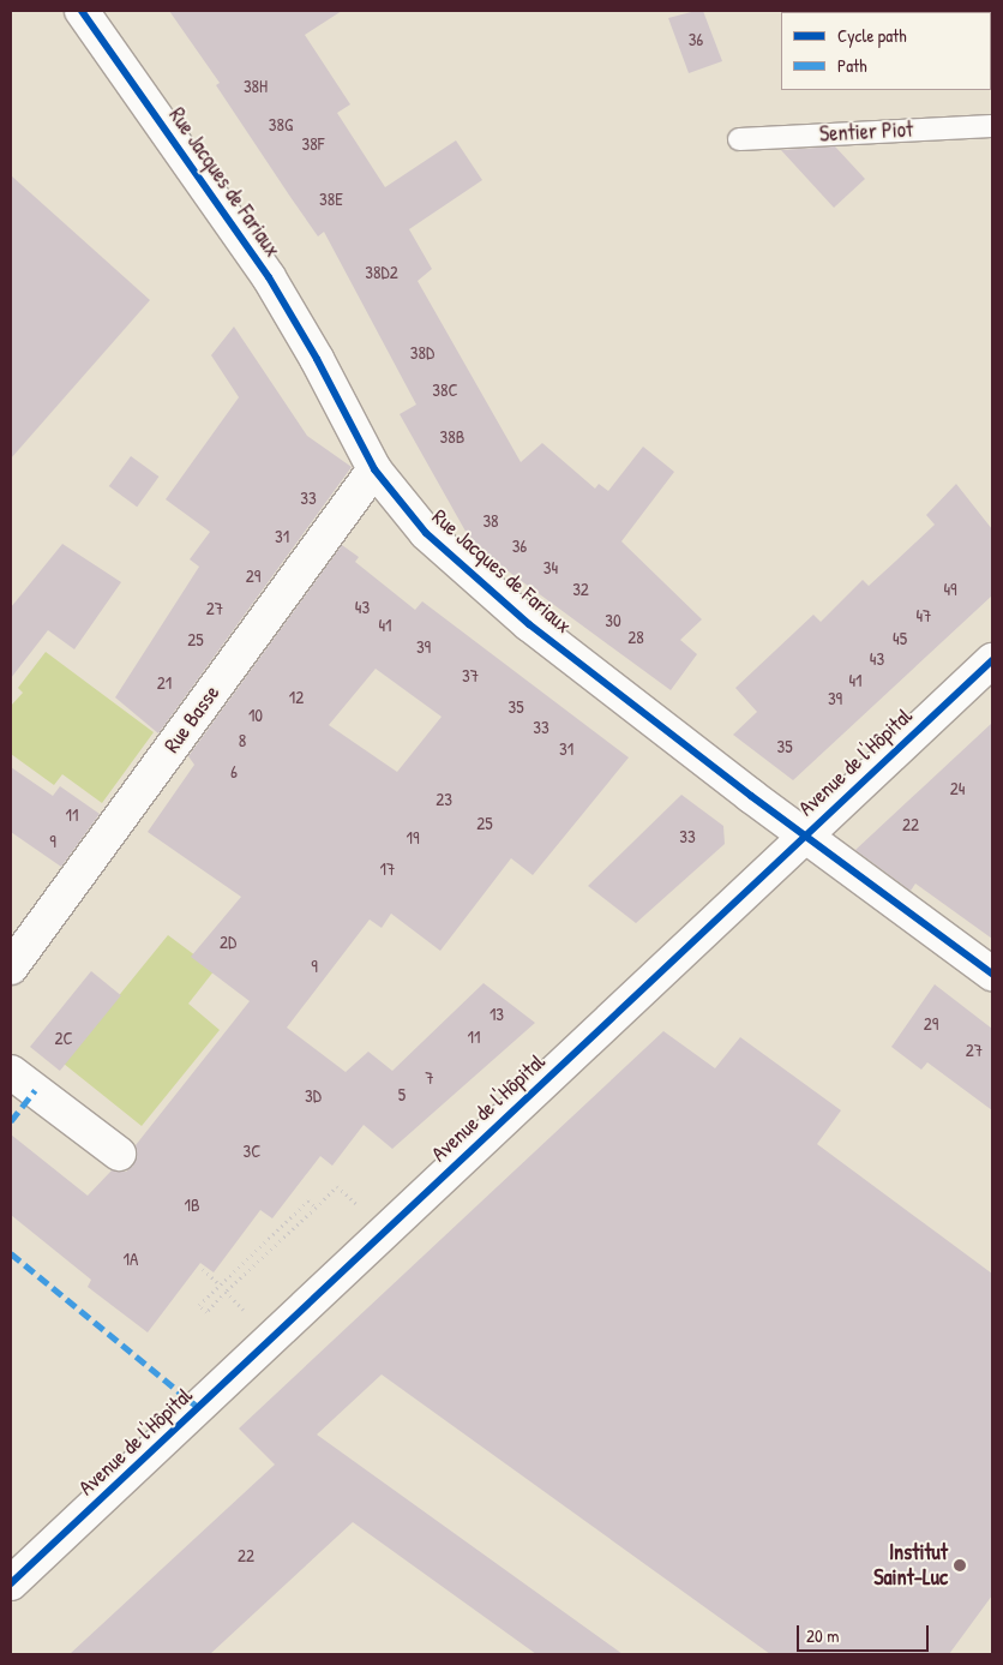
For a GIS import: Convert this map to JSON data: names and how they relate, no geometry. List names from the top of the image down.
{
  "streets": {
    "street": ["Rue Jacques de Fariaux", "Rue Basse", "Avenue de l'Hôpital"],
    "lane": ["Sentier Piot"]
  },
  "crossings": [
    ["Rue Jacques de Fariaux", "Rue Basse"],
    ["Rue Jacques de Fariaux", "Avenue de l'Hôpital"]
  ],
  "places": ["Institut Saint-Luc"],
  "house_numbers": [
    "36",
    "38H",
    "38G",
    "38F",
    "38E",
    "38D2",
    "38D",
    "38C",
    "38B",
    "33",
    "38",
    "31",
    "36",
    "34",
    "29",
    "32",
    "49",
    "43",
    "27",
    "47",
    "30",
    "41",
    "28",
    "45",
    "25",
    "39",
    "43",
    "37",
    "41",
    "21",
    "12",
    "39",
    "35",
    "10",
    "33",
    "8",
    "35",
    "31",
    "6",
    "24",
    "23",
    "11",
    "25",
    "22",
    "33",
    "19",
    "9",
    "17",
    "2D",
    "9",
    "13",
    "29",
    "11",
    "2C",
    "27",
    "7",
    "5",
    "3D",
    "3C",
    "1B",
    "1A",
    "22"
  ],
  "legend": ["Cycle path", "Path"],
  "scale_bar": "20 m"
}
